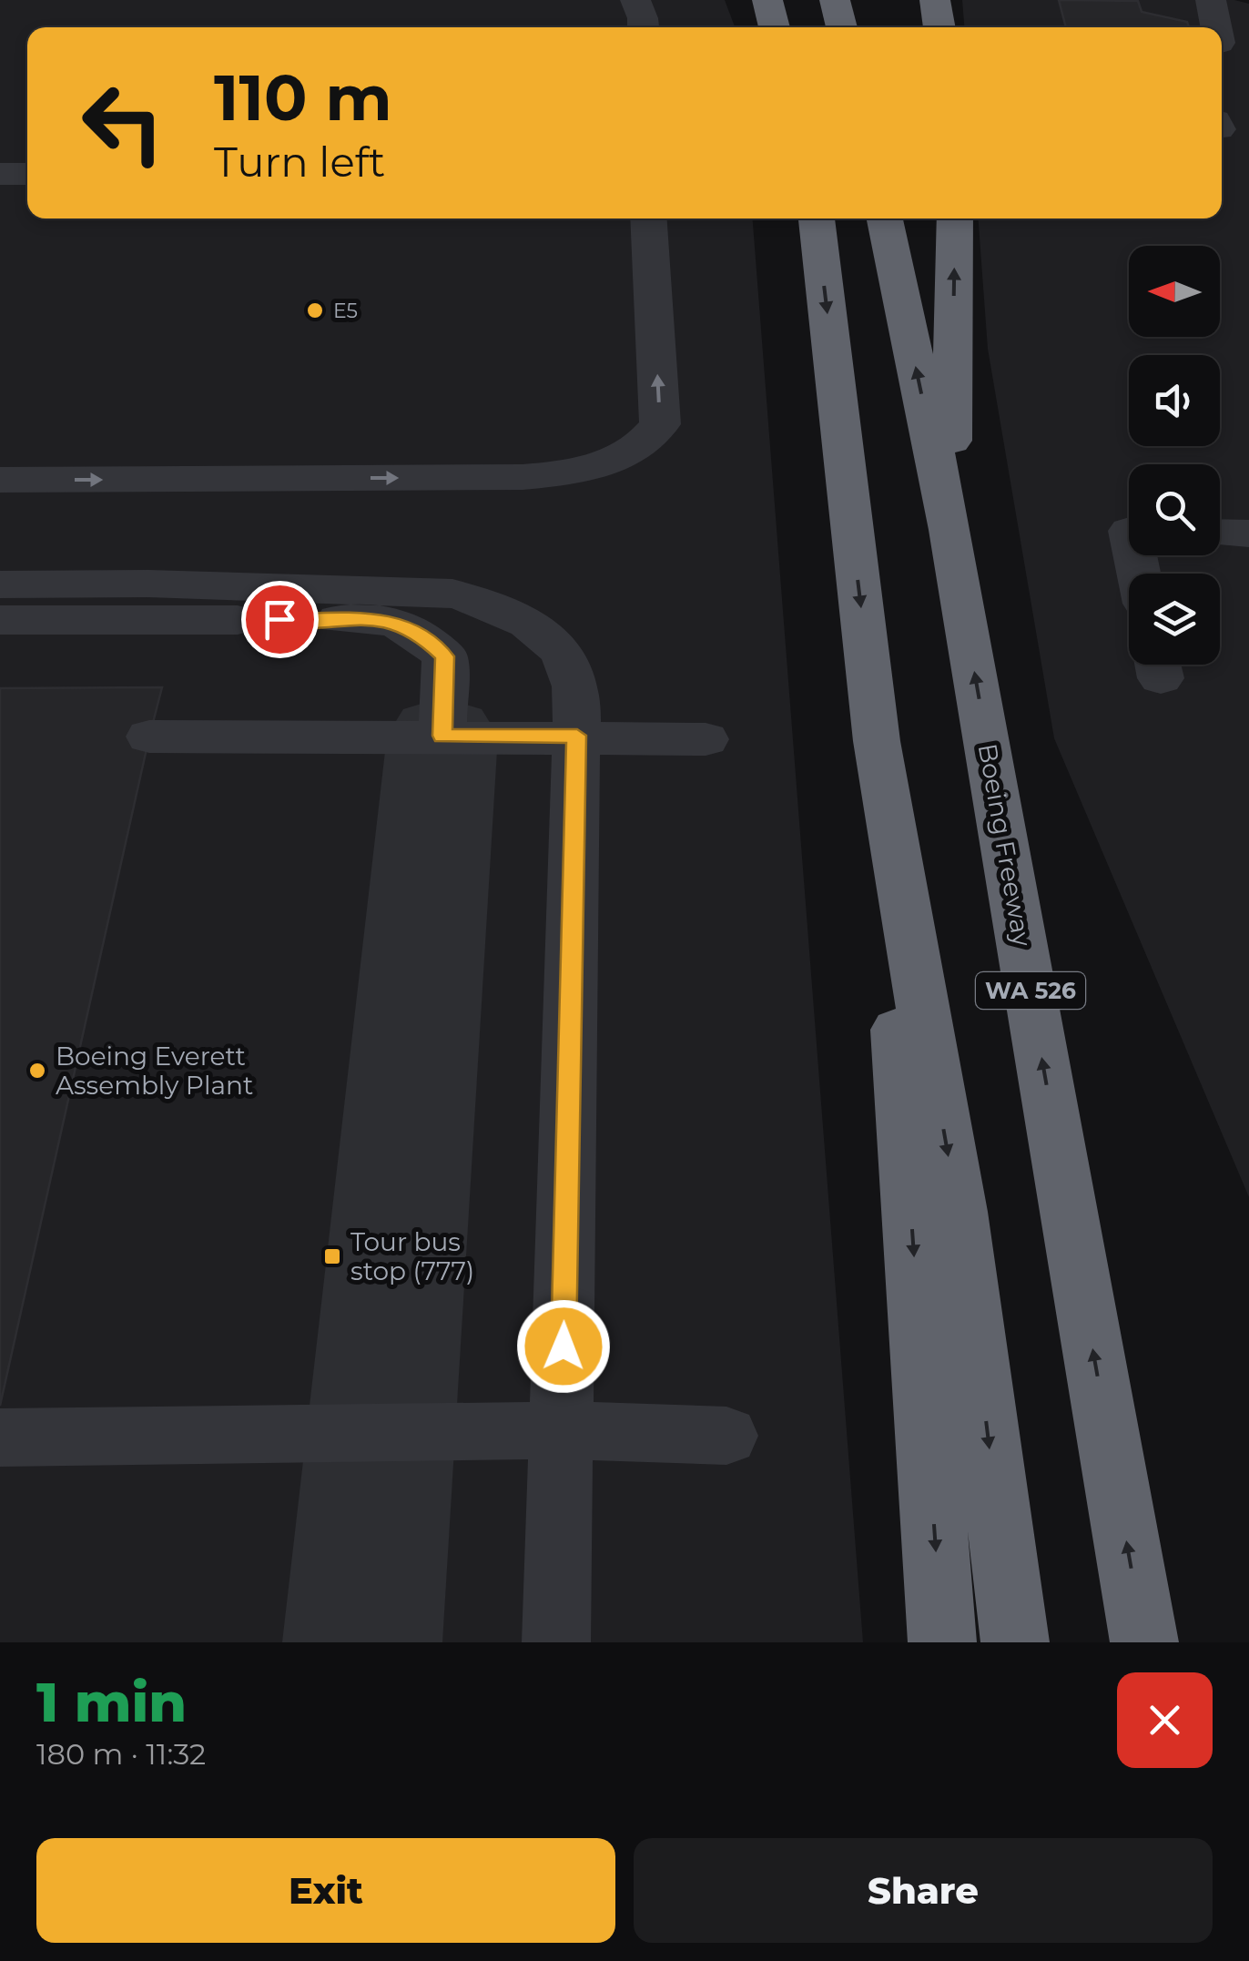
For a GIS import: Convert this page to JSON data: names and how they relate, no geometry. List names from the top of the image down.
{
  "streets": {
    "highway": ["Boeing Freeway", "WA 526"]
  },
  "places": {
    "other": ["E5", "Boeing Everett Assembly Plant"],
    "transit": ["Tour bus stop (777)"]
  },
  "north": "left",
  "page": {
    "turn": ["110 m", "Turn left"],
    "heading": ["1 min", "180 m · 11:32"],
    "buttons": ["Exit", "Share"]
  }
}
